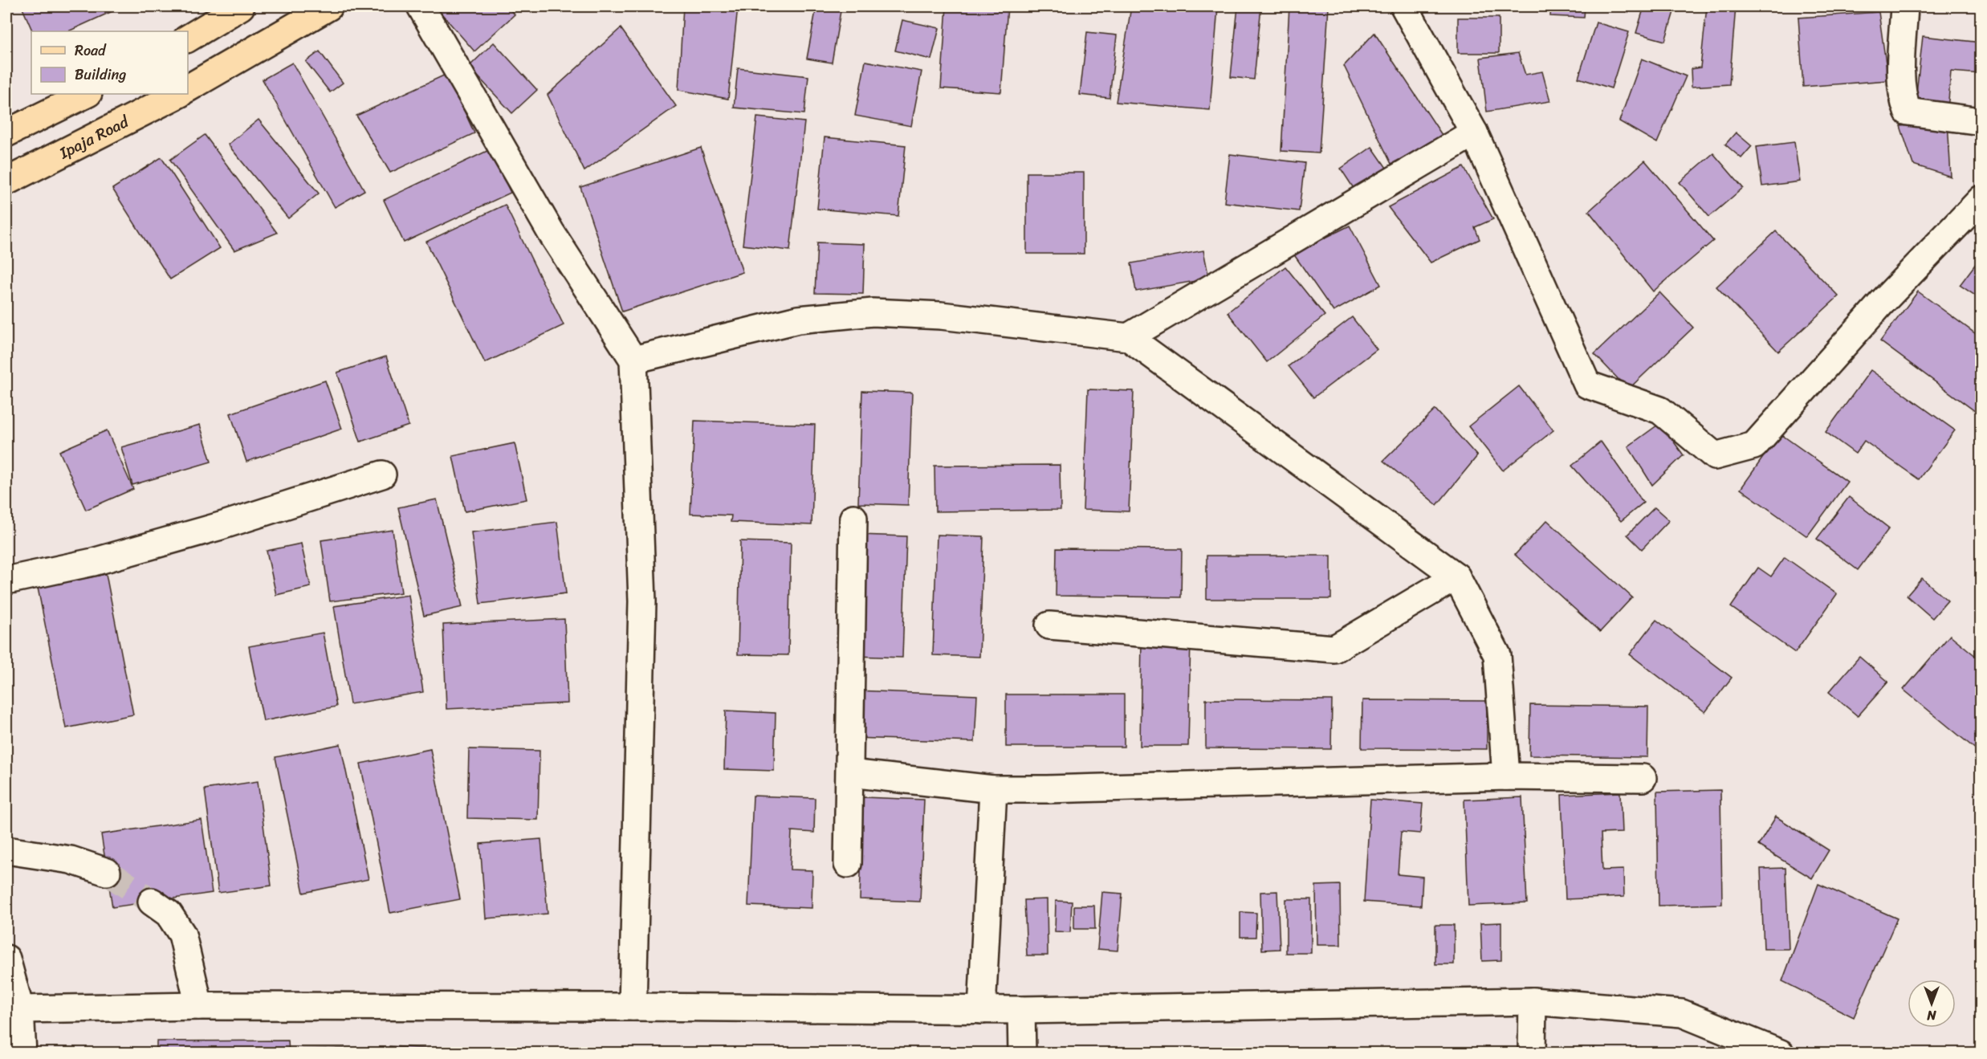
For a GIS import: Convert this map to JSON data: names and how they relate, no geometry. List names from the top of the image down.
{
  "streets": {
    "main road": ["Ipaja Road"]
  },
  "legend": ["Road", "Building"],
  "north": "bottom"
}
